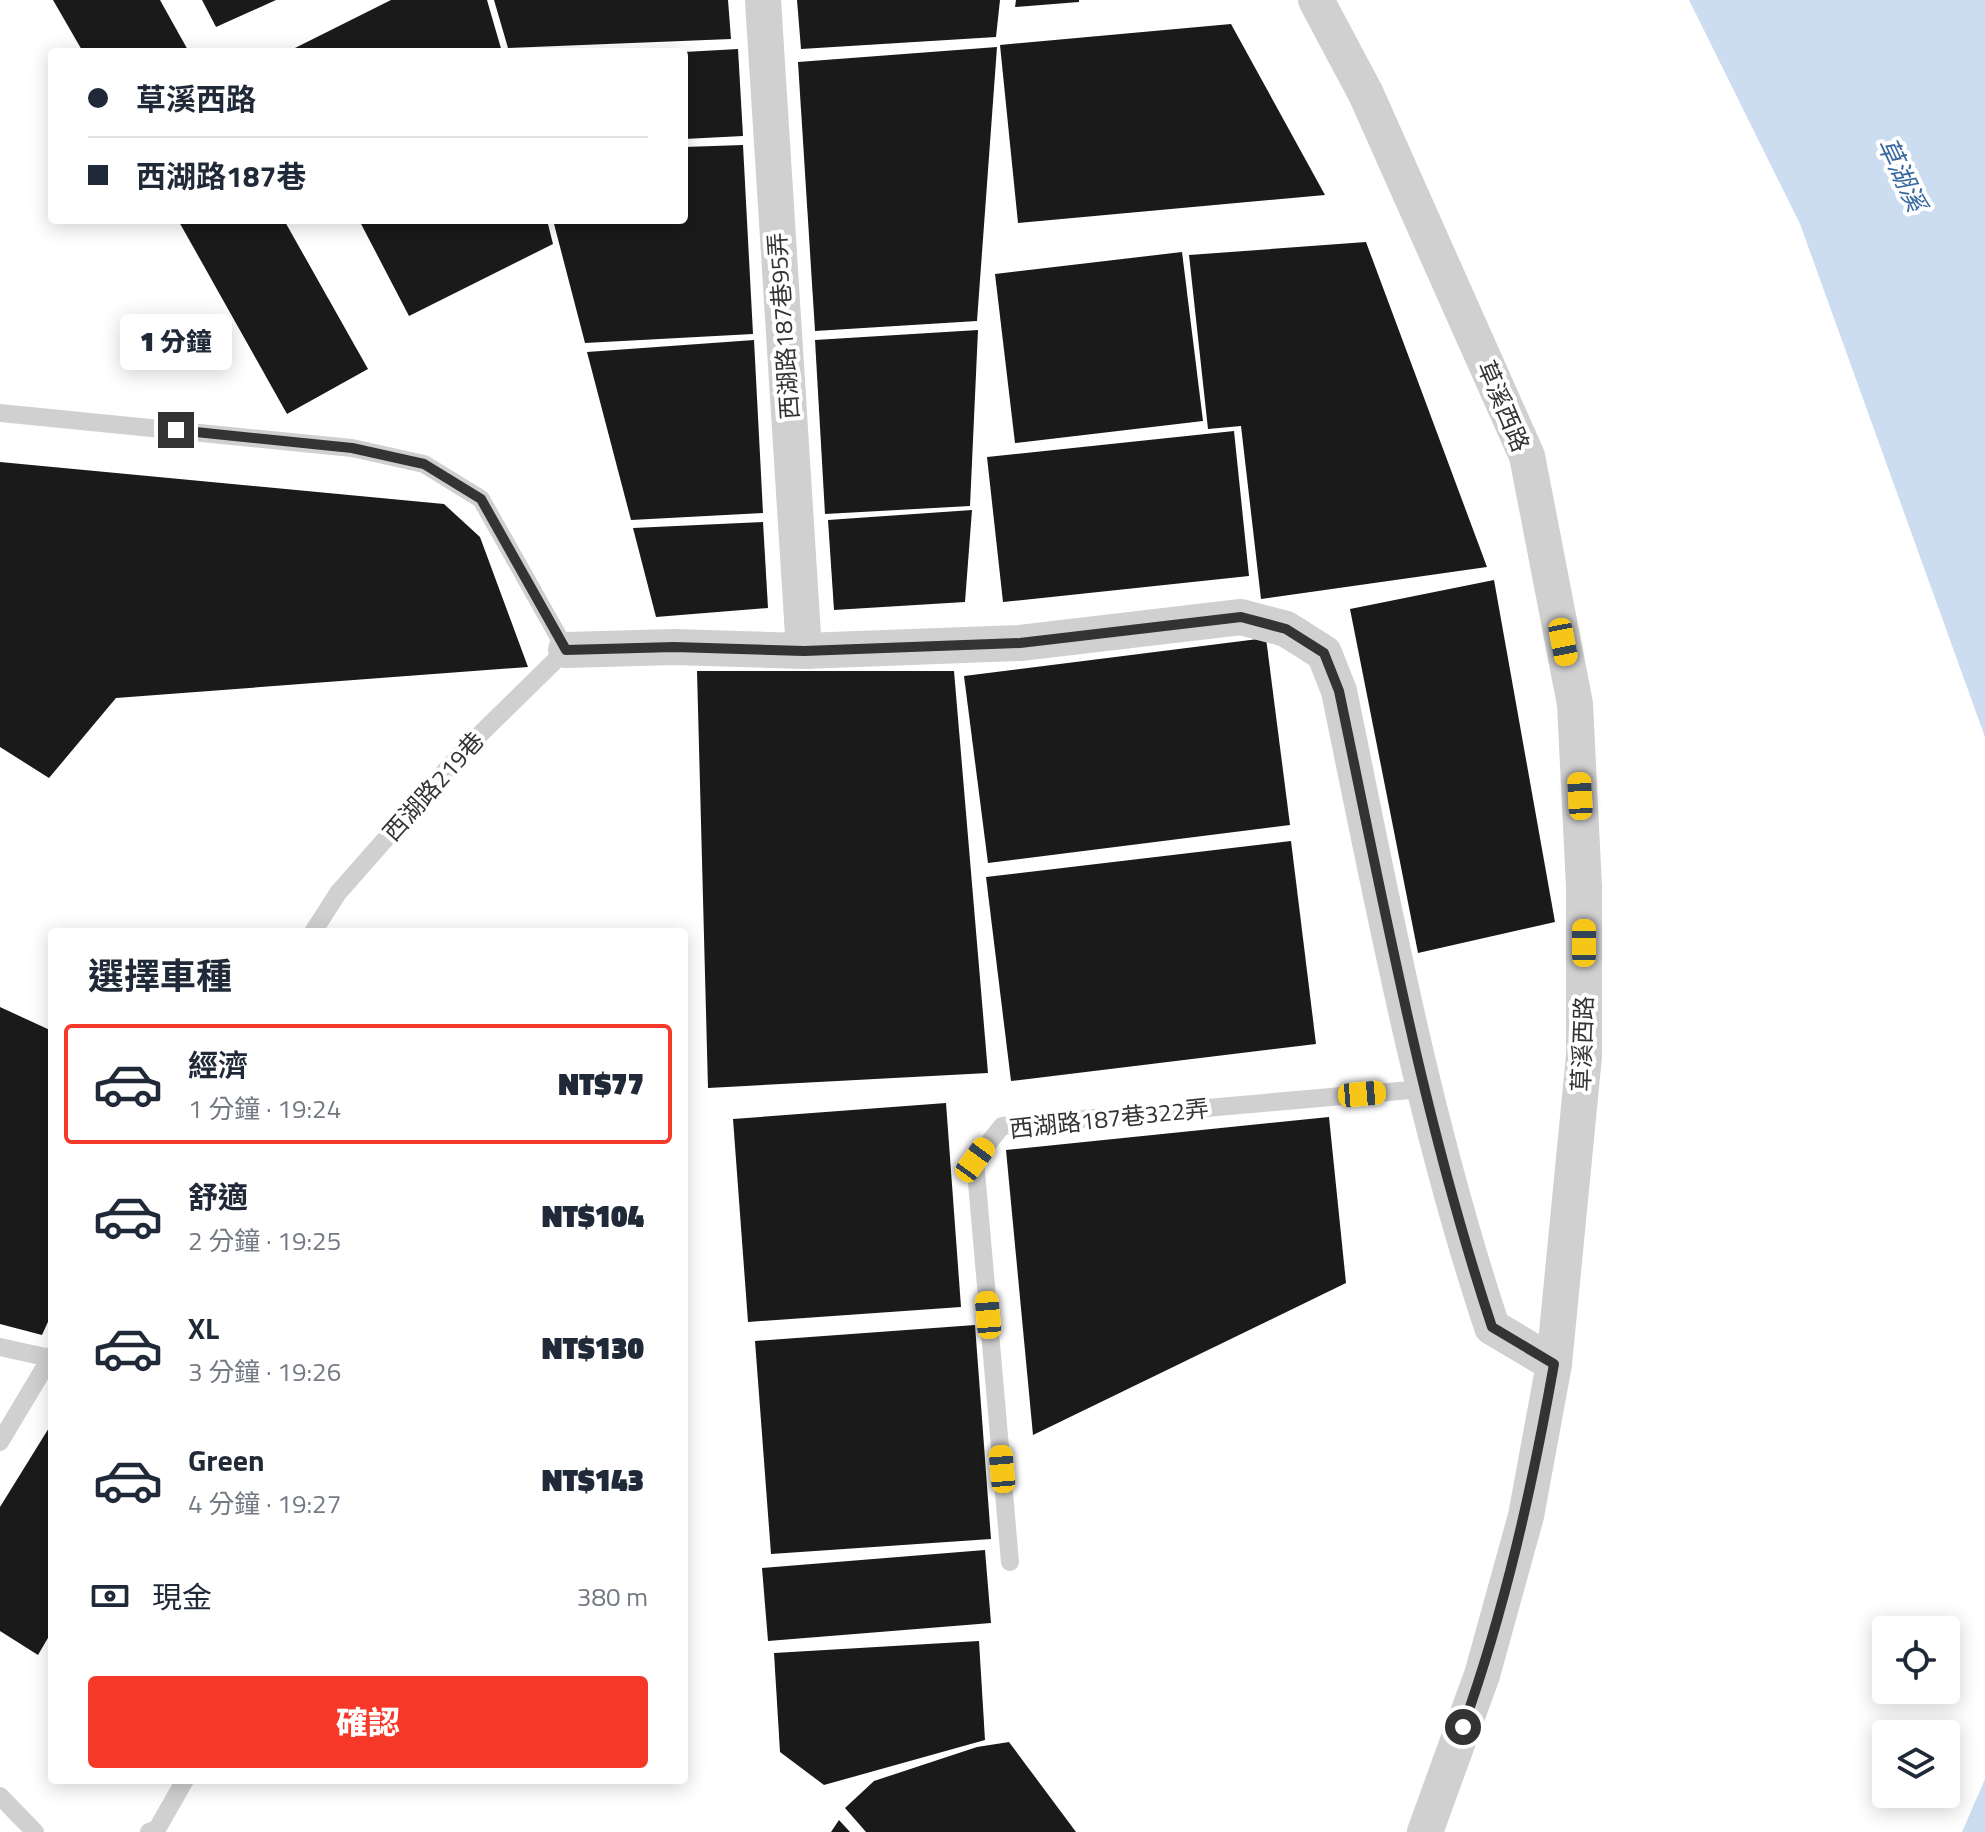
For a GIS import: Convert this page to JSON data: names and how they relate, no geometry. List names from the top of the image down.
{
  "streets": {
    "street": ["西湖路187巷95弄", "草溪西路"],
    "lane": ["西湖路219巷", "西湖路187巷322弄"]
  },
  "water": ["草湖溪"],
  "page": {
    "banner": ["草溪西路", "西湖路187巷"],
    "bubble": "1 分鐘",
    "heading": "選擇車種",
    "list": [
      {
        "name": "經濟",
        "note": "1 分鐘 · 19:24",
        "value": "NT$77"
      },
      {
        "name": "舒適",
        "note": "2 分鐘 · 19:25",
        "value": "NT$104"
      },
      {
        "name": "XL",
        "note": "3 分鐘 · 19:26",
        "value": "NT$130"
      },
      {
        "name": "Green",
        "note": "4 分鐘 · 19:27",
        "value": "NT$143"
      }
    ],
    "pay": ["現金", "380 m"],
    "buttons": "確認"
  }
}
